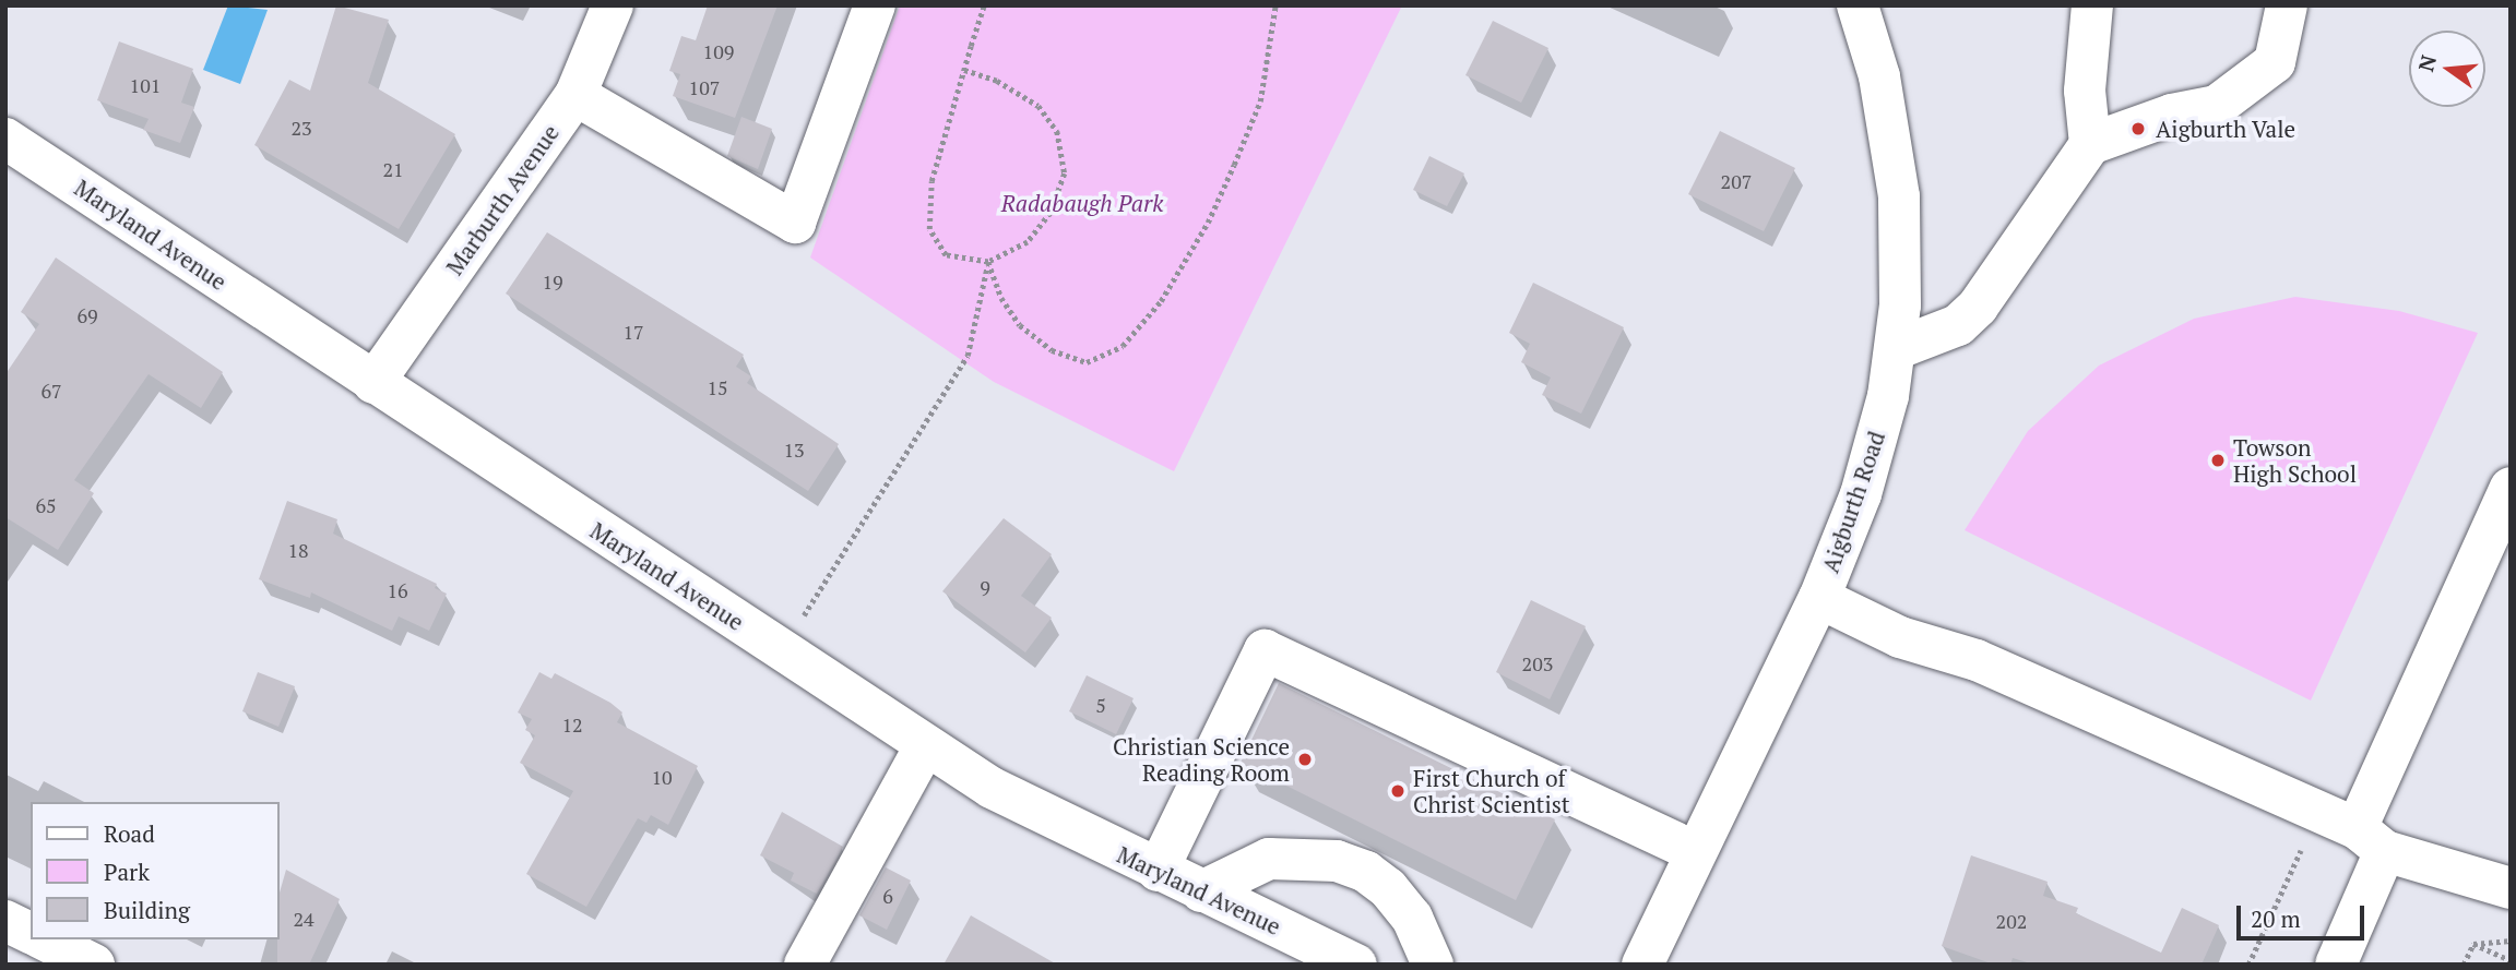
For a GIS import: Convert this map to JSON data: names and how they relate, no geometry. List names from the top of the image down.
{
  "streets": {
    "street": ["Marburth Avenue", "Maryland Avenue", "Aigburth Road"]
  },
  "crossings": [
    ["Marburth Avenue", "Maryland Avenue"]
  ],
  "parks": ["Radabaugh Park"],
  "places": [
    "Aigburth Vale",
    "Towson High School",
    "Christian Science Reading Room",
    "First Church of Christ Scientist"
  ],
  "house_numbers": [
    "109",
    "101",
    "107",
    "23",
    "21",
    "207",
    "19",
    "69",
    "17",
    "15",
    "67",
    "13",
    "65",
    "18",
    "9",
    "16",
    "203",
    "5",
    "12",
    "10",
    "6",
    "24",
    "202"
  ],
  "legend": ["Road", "Park", "Building"],
  "scale_bar": "20 m",
  "north": "left"
}
